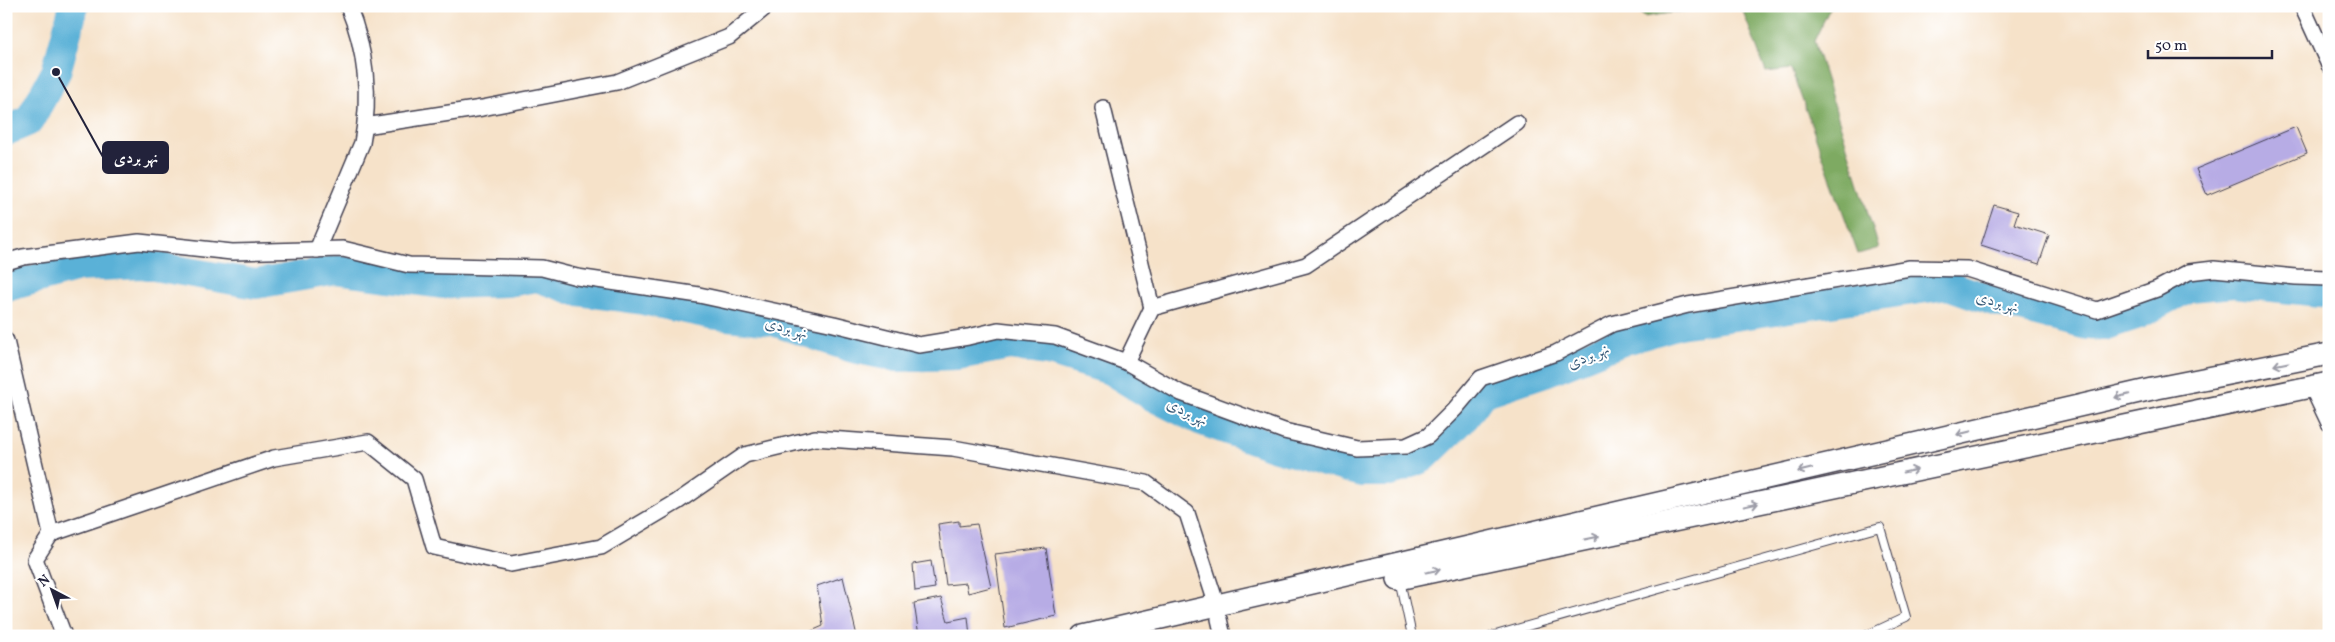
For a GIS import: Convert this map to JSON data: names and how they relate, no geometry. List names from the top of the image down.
{
  "water": ["نهر بردى"],
  "places": ["نهر بردى"],
  "scale_bar": "50 m",
  "north": "top left"
}
